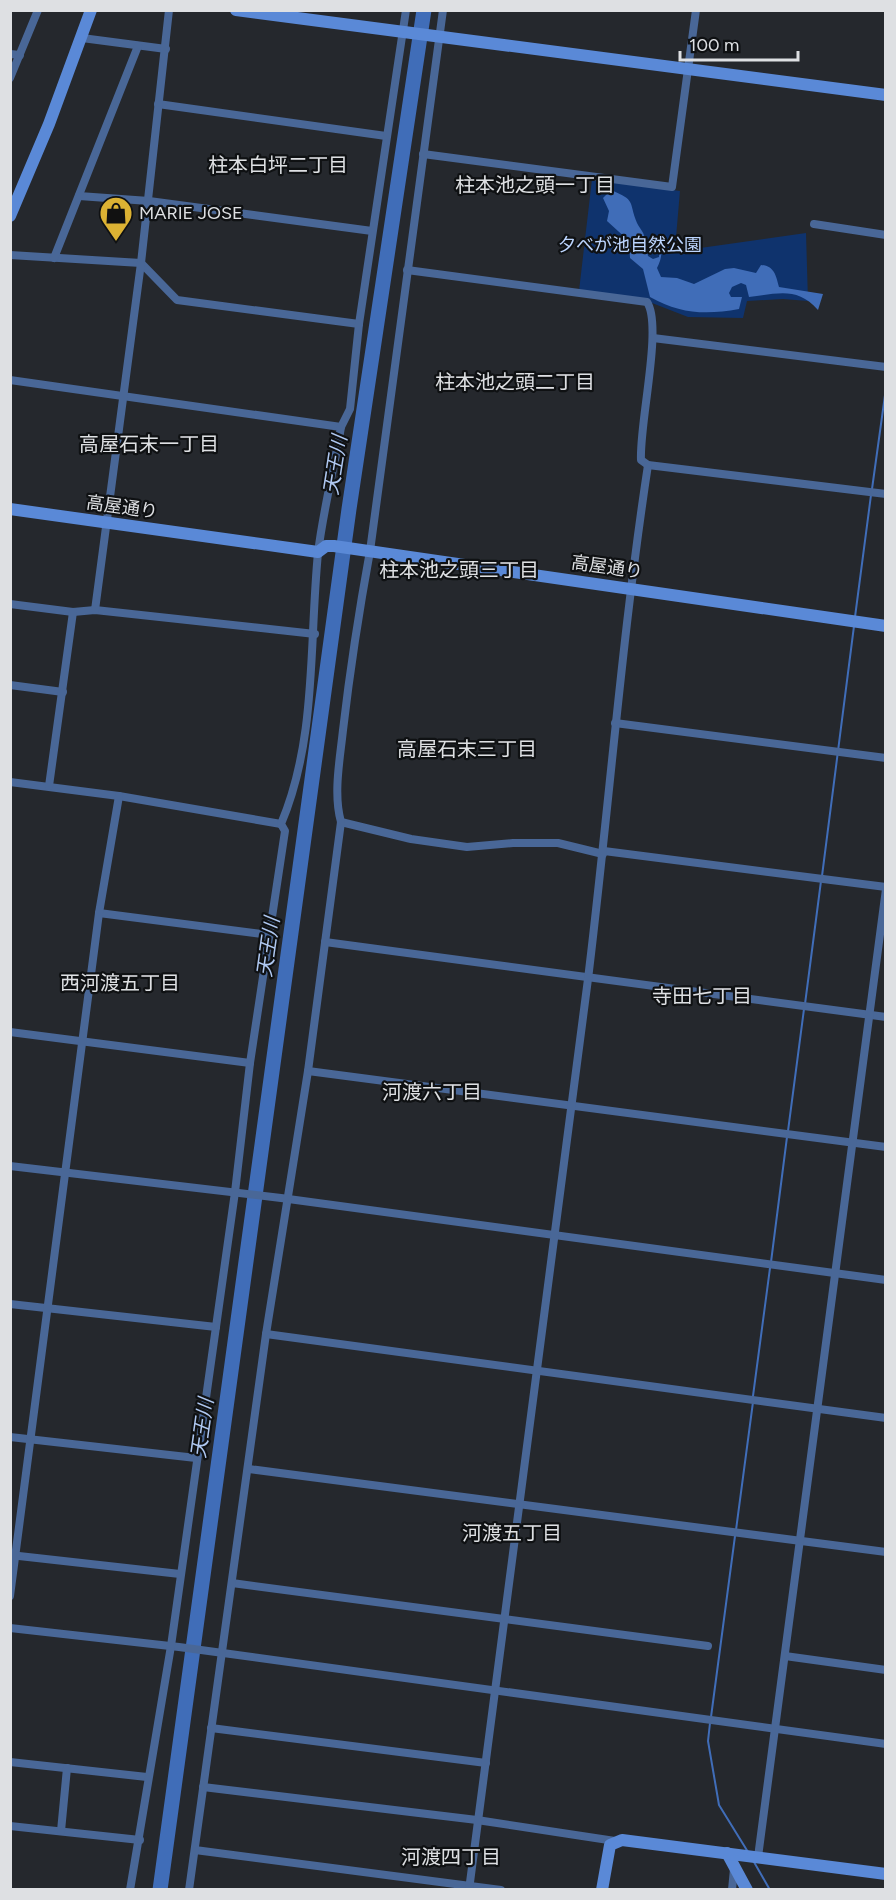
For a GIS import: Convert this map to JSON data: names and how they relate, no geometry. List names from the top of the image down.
{
  "streets": {
    "street": ["高屋通り"]
  },
  "districts": [
    "柱本白坪二丁目",
    "柱本池之頭一丁目",
    "柱本池之頭二丁目",
    "高屋石末一丁目",
    "柱本池之頭三丁目",
    "高屋石末三丁目",
    "西河渡五丁目",
    "寺田七丁目",
    "河渡六丁目",
    "河渡五丁目",
    "河渡四丁目"
  ],
  "water": ["天王川"],
  "parks": ["夕べが池自然公園"],
  "places": {
    "shop": ["MARIE JOSE"]
  },
  "scale_bar": "100 m"
}
